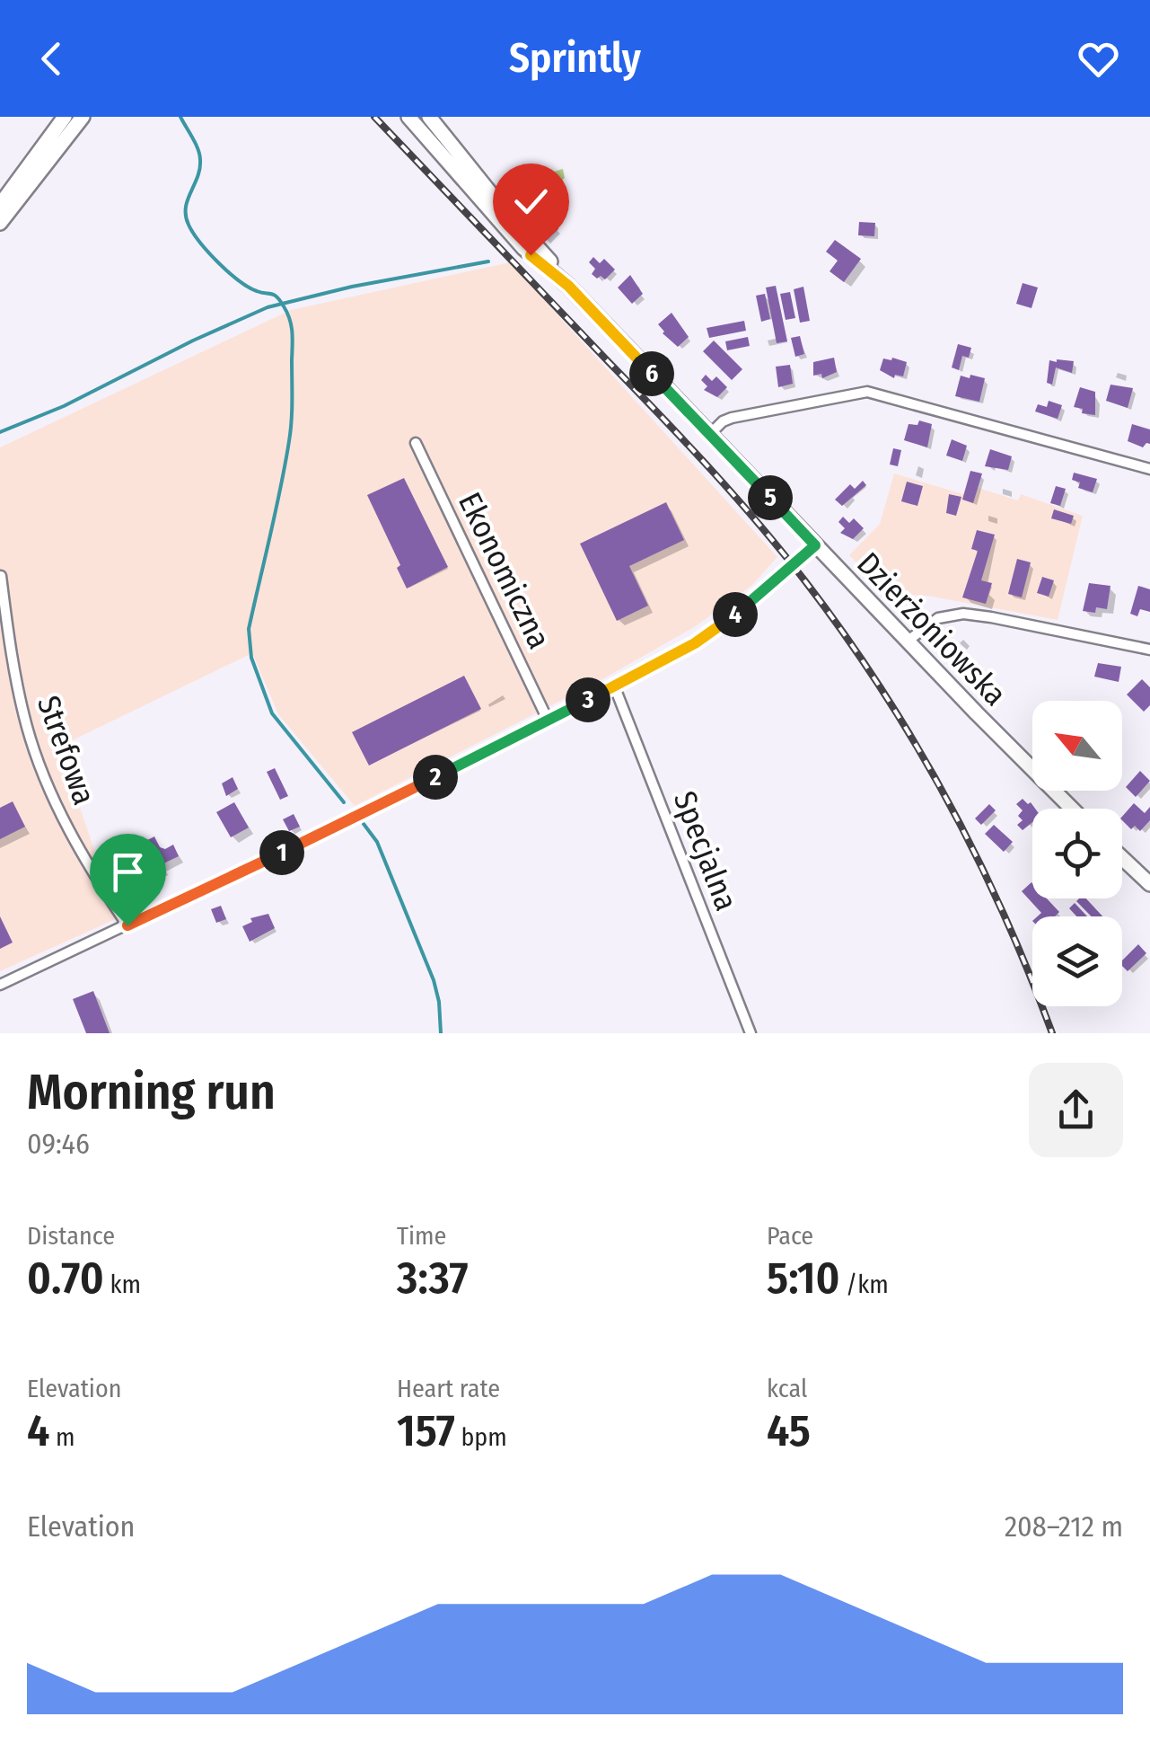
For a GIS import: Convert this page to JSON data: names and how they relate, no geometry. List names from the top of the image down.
{
  "streets": {
    "main road": ["Dzierżoniowska"],
    "street": ["Ekonomiczna", "Strefowa", "Specjalna"]
  },
  "north": "top left",
  "page": {
    "header": "Sprintly",
    "pins": [
      "6",
      "5",
      "4",
      "3",
      "2",
      "1"
    ],
    "heading": ["Morning run", "09:46"],
    "stats": [
      ["Distance", "0.70 km"],
      ["Time", "3:37"],
      ["Pace", "5:10 /km"],
      ["Elevation", "4 m"],
      ["Heart rate", "157 bpm"],
      ["kcal", "45"]
    ],
    "chart": ["Elevation", "208–212 m"]
  }
}
